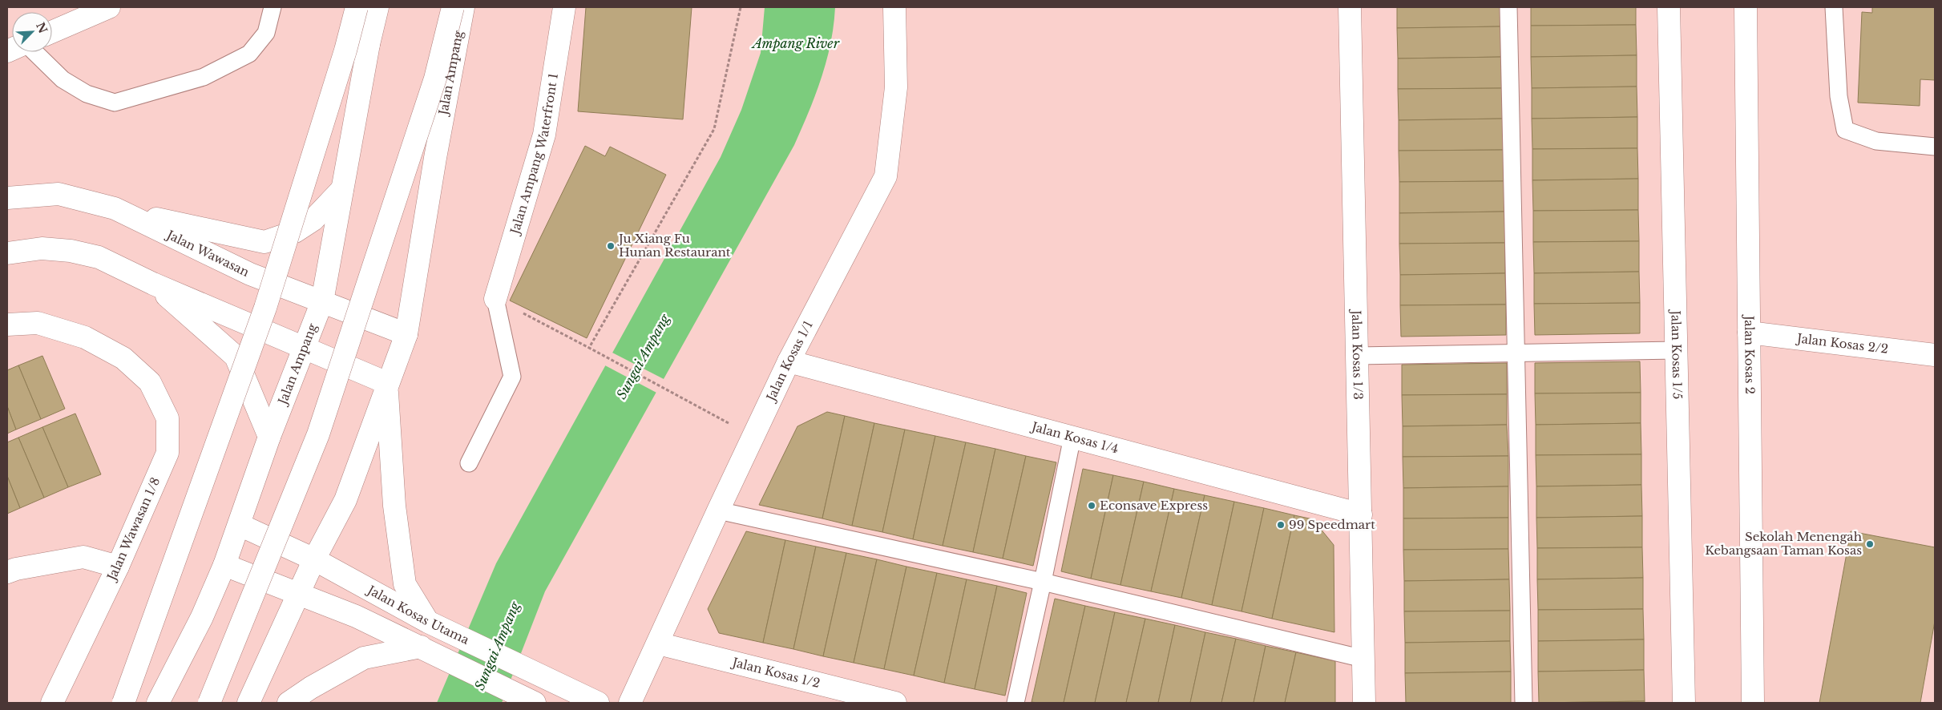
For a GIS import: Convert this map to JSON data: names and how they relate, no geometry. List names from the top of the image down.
{
  "streets": {
    "main road": [
      "Jalan Ampang",
      "Jalan Ampang Waterfront 1",
      "Jalan Wawasan",
      "Jalan Kosas 2/2",
      "Jalan Kosas 1/3",
      "Jalan Kosas 1/5",
      "Jalan Kosas 2",
      "Jalan Kosas 1/1",
      "Jalan Kosas 1/4",
      "Jalan Wawasan 1/8",
      "Jalan Kosas Utama",
      "Jalan Kosas 1/2"
    ]
  },
  "crossings": [
    ["Jalan Ampang", "Jalan Wawasan"],
    ["Jalan Ampang", "Jalan Kosas Utama"],
    ["Jalan Kosas 2/2", "Jalan Kosas 2"],
    ["Jalan Kosas 1/3", "Jalan Kosas 1/4"],
    ["Jalan Kosas 1/1", "Jalan Kosas 1/4"],
    ["Jalan Kosas 1/1", "Jalan Kosas 1/2"]
  ],
  "water": ["Ampang River", "Sungai Ampang"],
  "places": [
    "Ju Xiang Fu Hunan Restaurant",
    "Econsave Express",
    "99 Speedmart",
    "Sekolah Menengah Kebangsaan Taman Kosas"
  ],
  "north": "top right"
}
